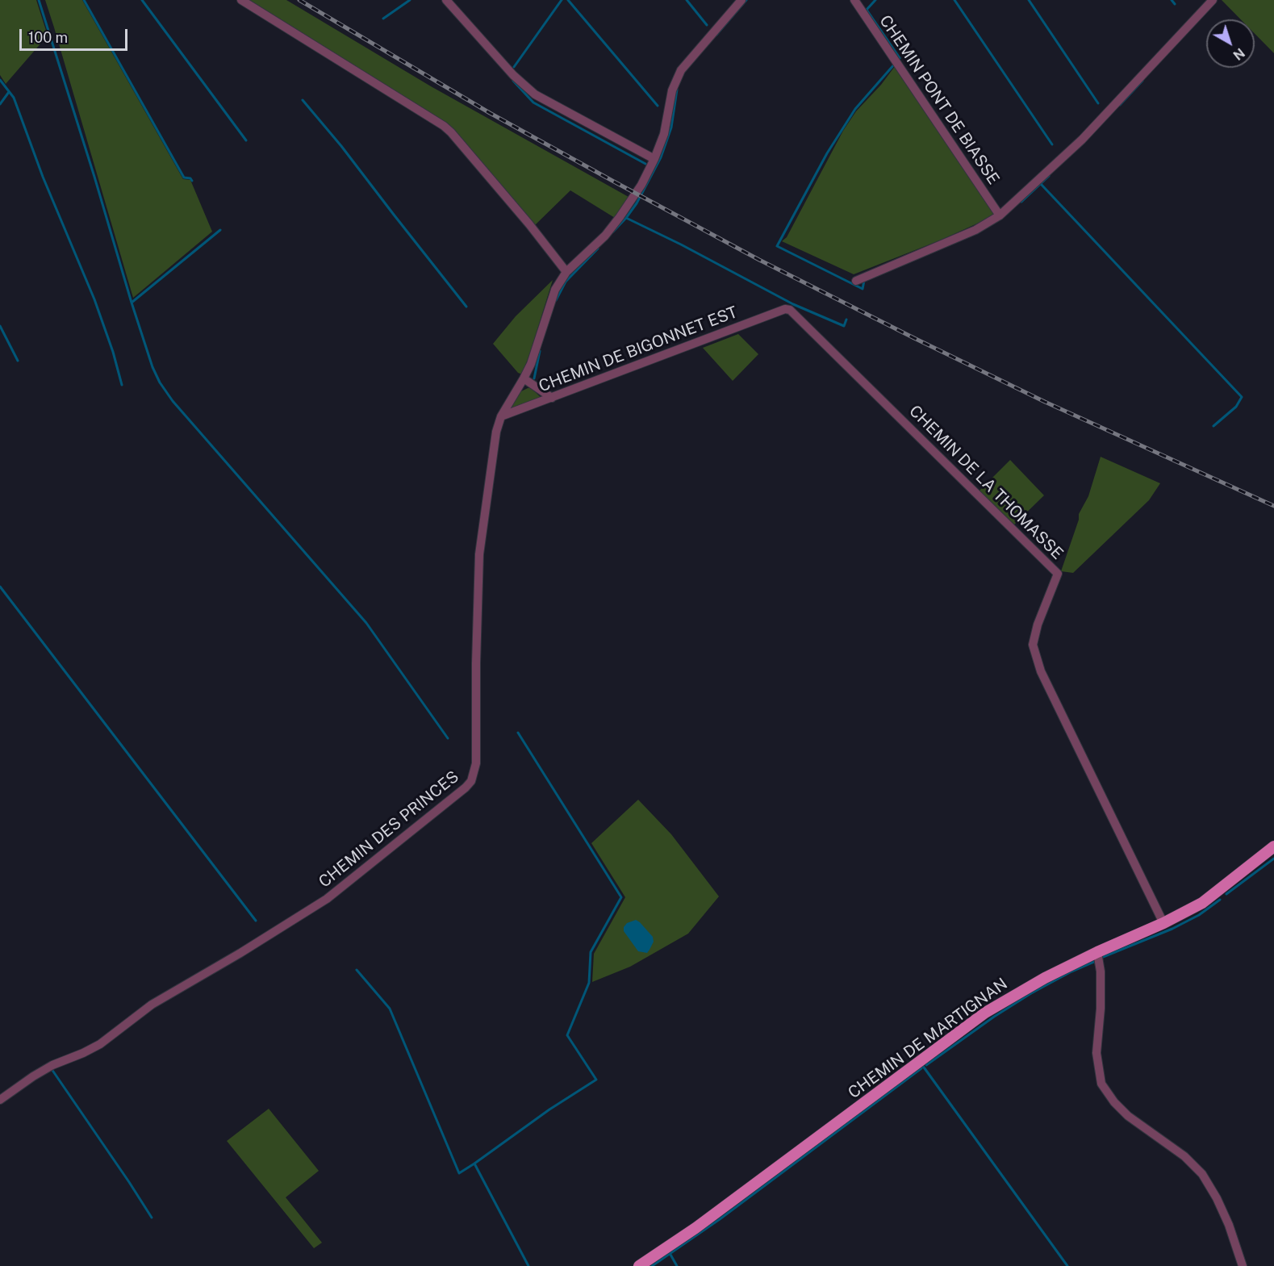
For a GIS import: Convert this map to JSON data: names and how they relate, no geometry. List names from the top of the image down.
{
  "streets": {
    "main road": ["CHEMIN DE MARTIGNAN"],
    "street": [
      "CHEMIN PONT DE BIASSE",
      "CHEMIN DE BIGONNET EST",
      "CHEMIN DE LA THOMASSE",
      "CHEMIN DES PRINCES"
    ]
  },
  "crossings": [
    ["CHEMIN DE BIGONNET EST", "CHEMIN DE LA THOMASSE"],
    ["CHEMIN DE BIGONNET EST", "CHEMIN DES PRINCES"],
    ["CHEMIN DE LA THOMASSE", "CHEMIN DE MARTIGNAN"]
  ],
  "scale_bar": "100 m",
  "north": "bottom right"
}
